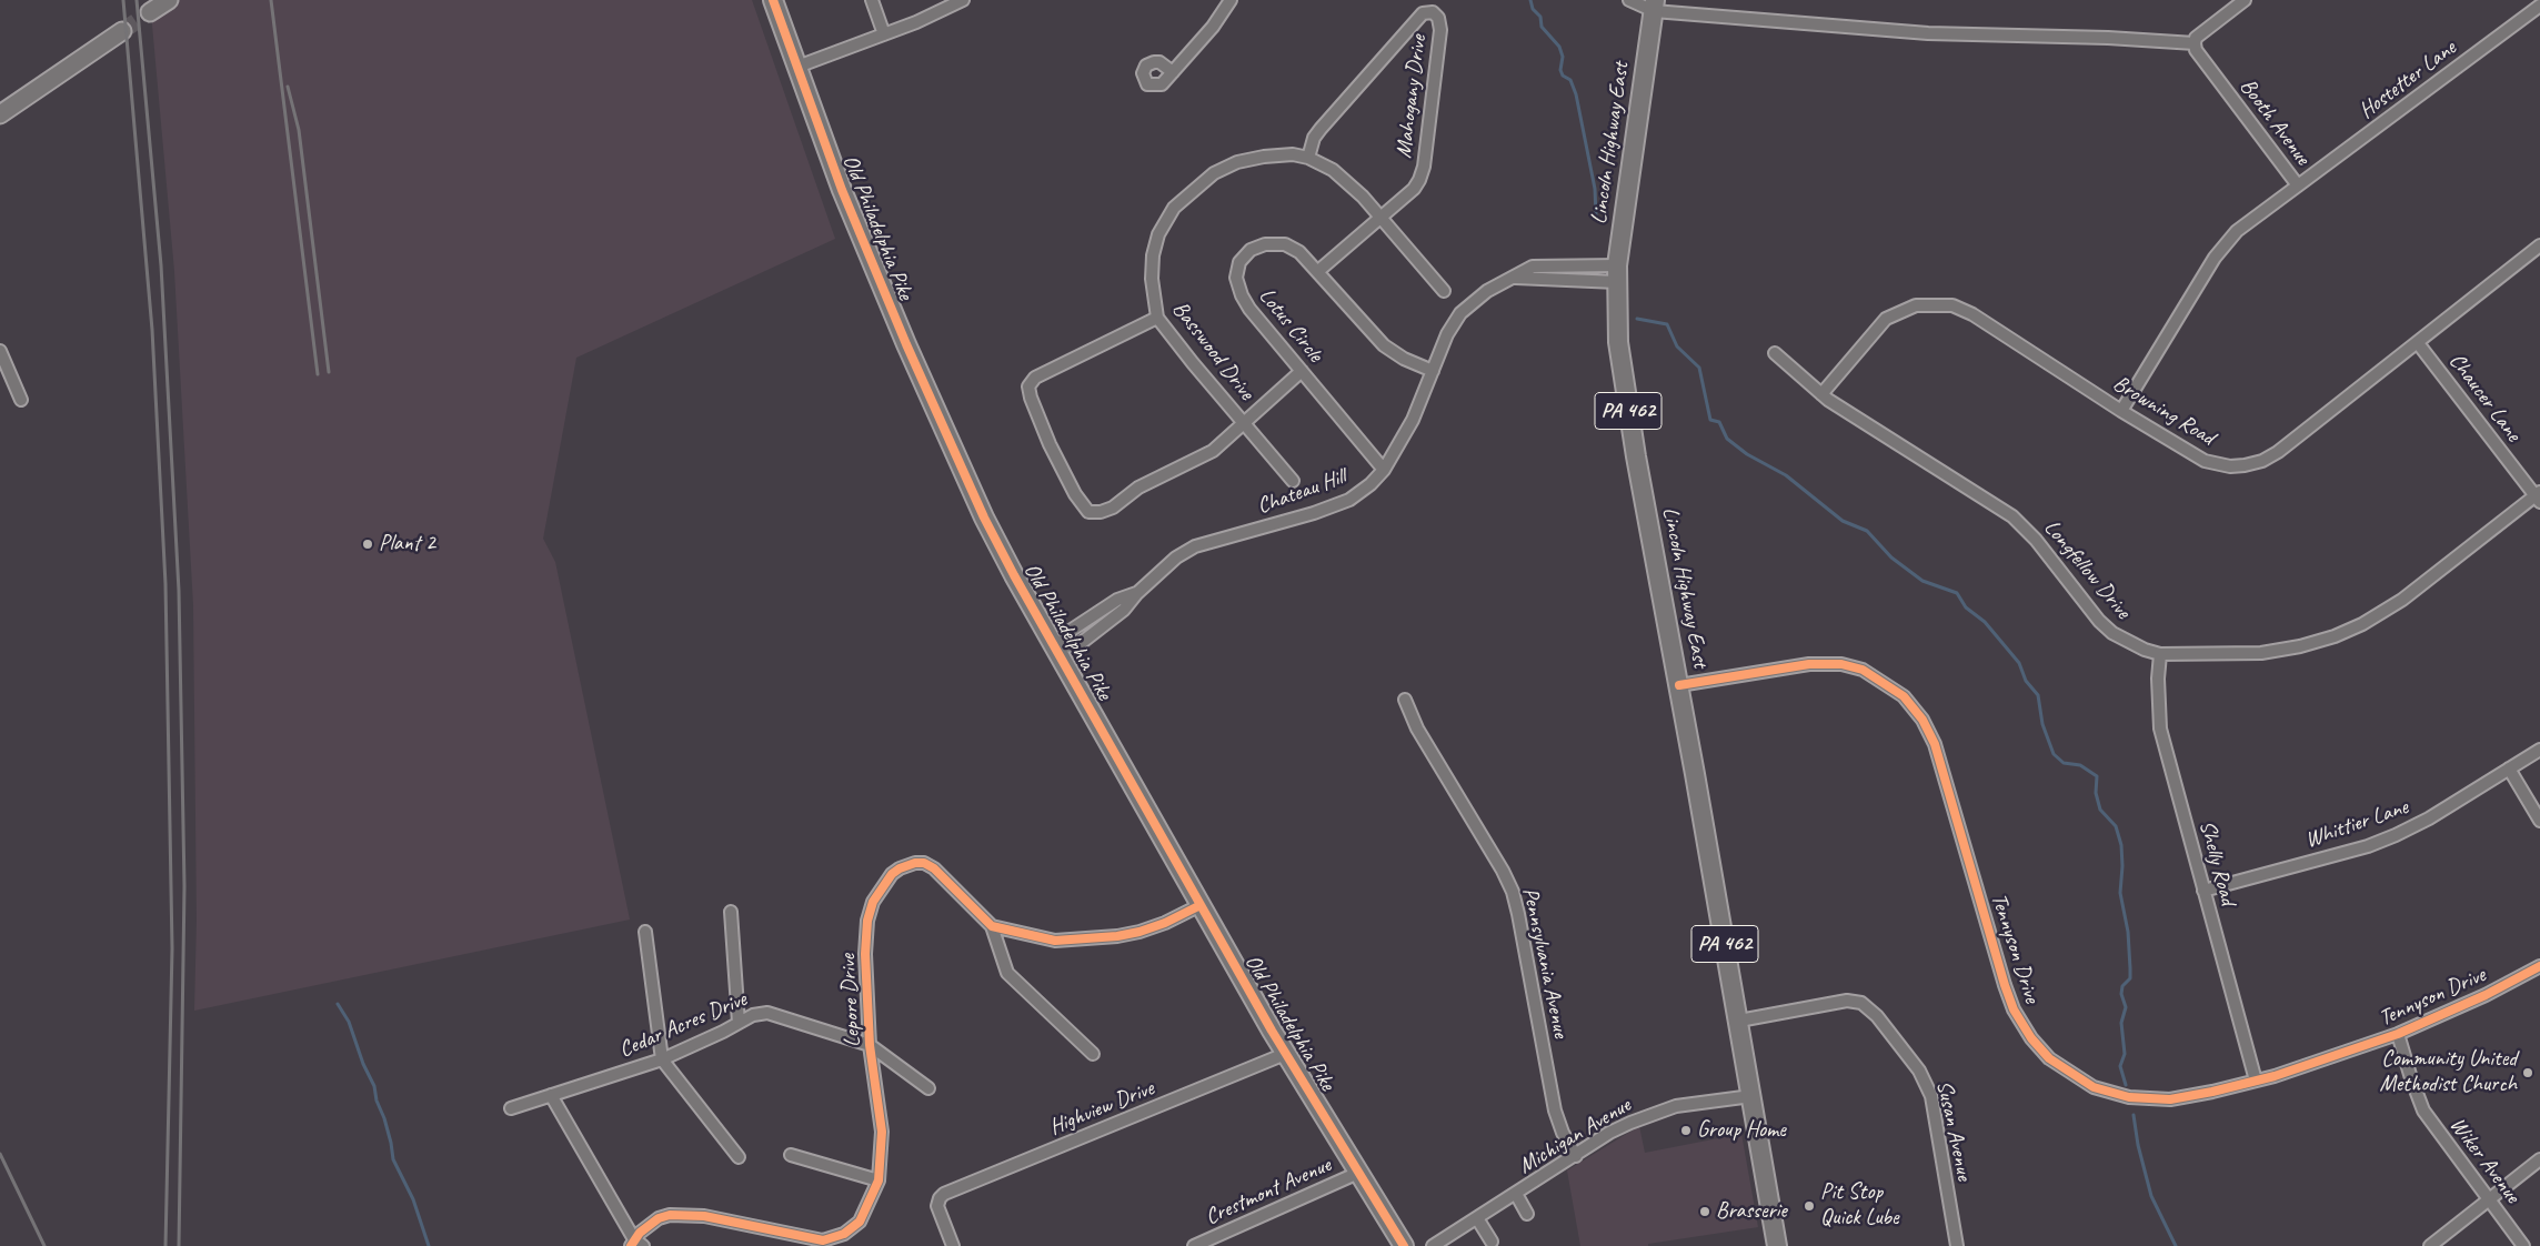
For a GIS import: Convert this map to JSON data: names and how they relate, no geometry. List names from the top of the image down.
{
  "streets": {
    "main road": ["Lincoln Highway East", "Old Philadelphia Pike", "PA 462"],
    "street": [
      "Hostetter Lane",
      "Mahogany Drive",
      "Booth Avenue",
      "Lotus Circle",
      "Basswood Drive",
      "Chaucer Lane",
      "Browning Road",
      "Chateau Hill",
      "Longfellow Drive",
      "Whittier Lane",
      "Shelly Road",
      "Tennyson Drive",
      "Pennsylvania Avenue",
      "Lepore Drive",
      "Cedar Acres Drive",
      "Highview Drive",
      "Susan Avenue",
      "Michigan Avenue",
      "Wiker Avenue",
      "Crestmont Avenue"
    ]
  },
  "crossings": [
    ["Hostetter Lane", "Booth Avenue"],
    ["Mahogany Drive", "Lotus Circle"],
    ["Mahogany Drive", "Basswood Drive"],
    ["Booth Avenue", "Browning Road"],
    ["Lincoln Highway East", "Chateau Hill"],
    ["Lincoln Highway East", "Tennyson Drive"],
    ["Lincoln Highway East", "Susan Avenue"],
    ["Lincoln Highway East", "Michigan Avenue"],
    ["Old Philadelphia Pike", "Chateau Hill"],
    ["Old Philadelphia Pike", "Highview Drive"],
    ["Old Philadelphia Pike", "Crestmont Avenue"],
    ["Lotus Circle", "Chateau Hill"],
    ["Chaucer Lane", "Browning Road"],
    ["Chaucer Lane", "Longfellow Drive"],
    ["Browning Road", "Longfellow Drive"],
    ["Longfellow Drive", "Shelly Road"],
    ["Whittier Lane", "Shelly Road"],
    ["Shelly Road", "Tennyson Drive"],
    ["Tennyson Drive", "Wiker Avenue"],
    ["Pennsylvania Avenue", "Michigan Avenue"],
    ["Lepore Drive", "Cedar Acres Drive"]
  ],
  "places": [
    "Plant 2",
    "Community United Methodist Church",
    "Group Home",
    "Pit Stop Quick Lube",
    "Brasserie"
  ]
}
